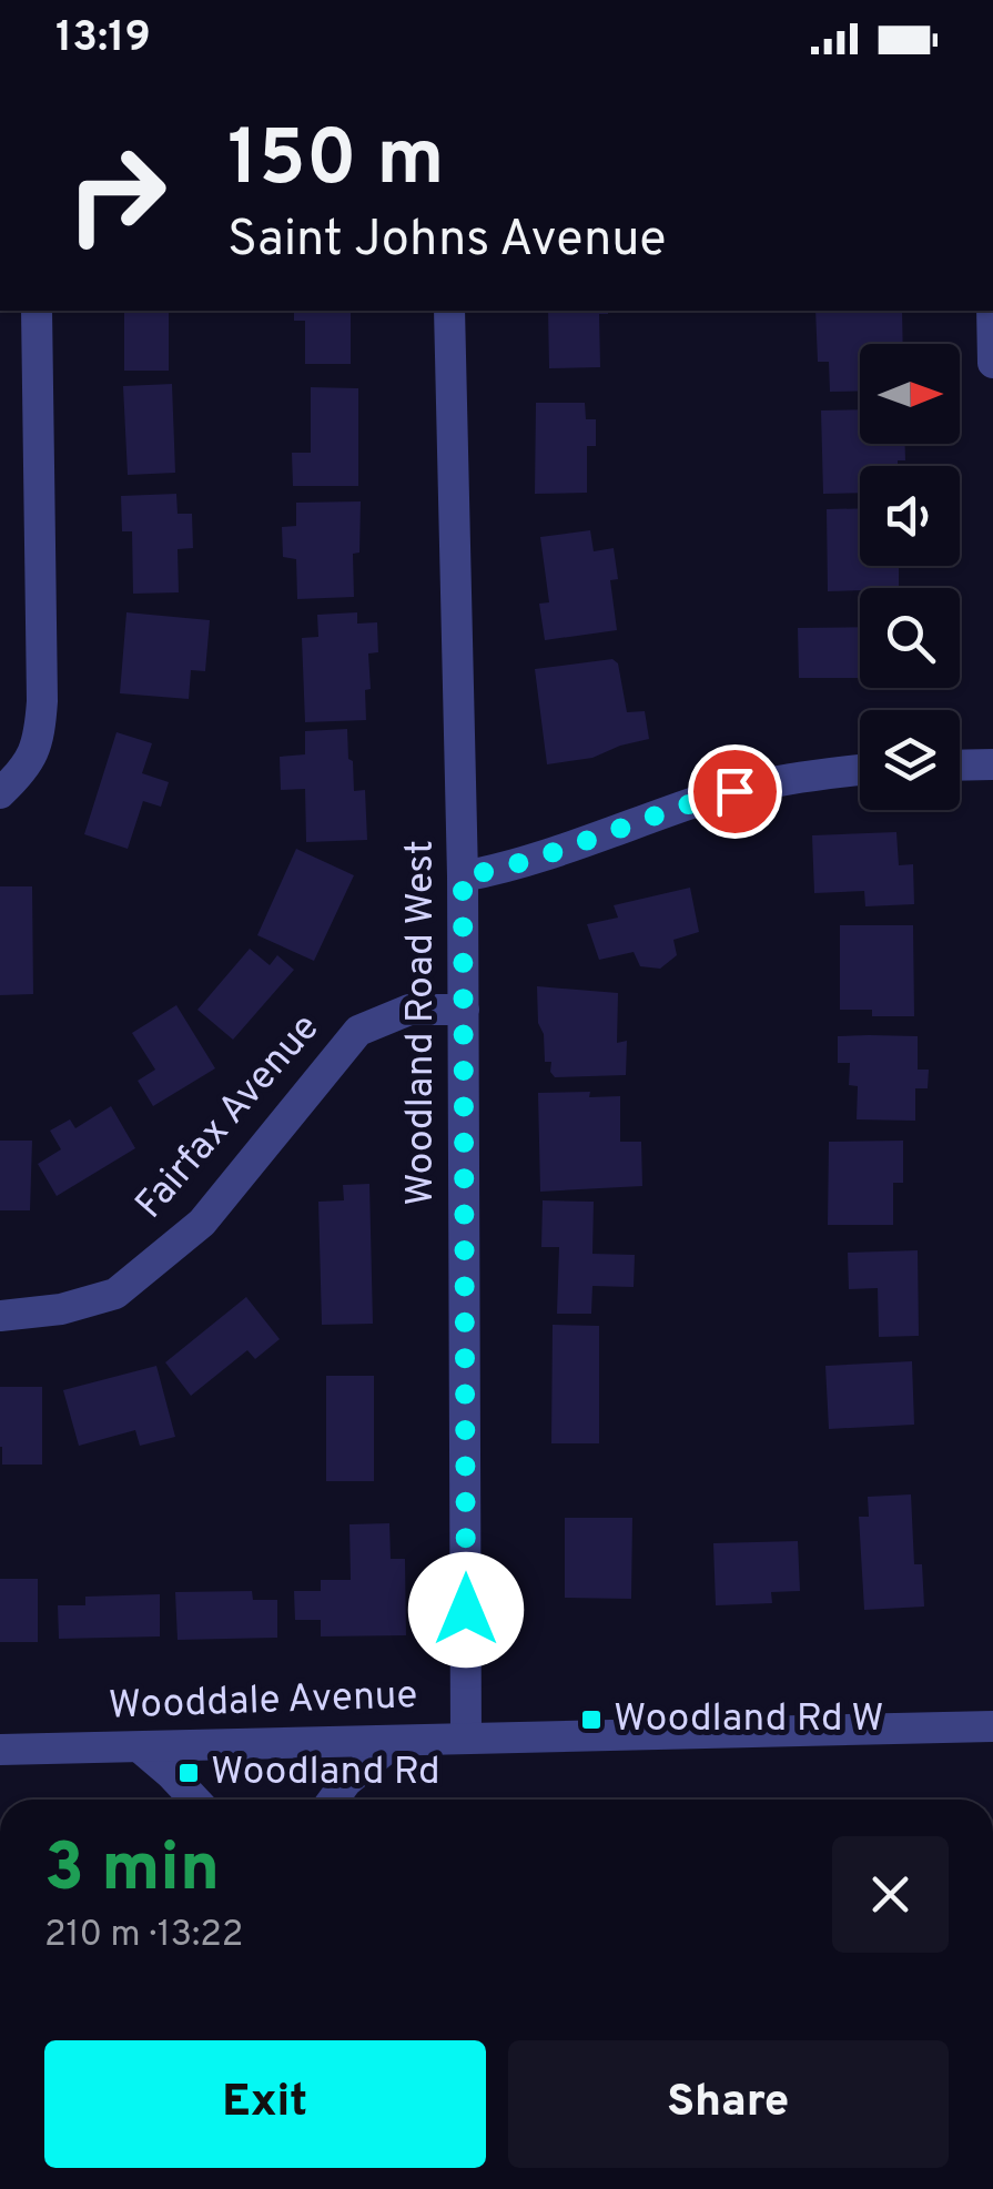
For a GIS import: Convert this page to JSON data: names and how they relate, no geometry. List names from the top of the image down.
{
  "streets": {
    "street": ["Woodland Road West", "Fairfax Avenue", "Wooddale Avenue"]
  },
  "crossings": [
    ["Woodland Road West", "Fairfax Avenue"],
    ["Woodland Road West", "Wooddale Avenue"]
  ],
  "places": {
    "transit": ["Woodland Rd W", "Woodland Rd"]
  },
  "north": "right",
  "page": {
    "status": "13:19",
    "turn": ["150 m", "Saint Johns Avenue"],
    "heading": ["3 min", "210 m · 13:22"],
    "buttons": ["Exit", "Share"]
  }
}
